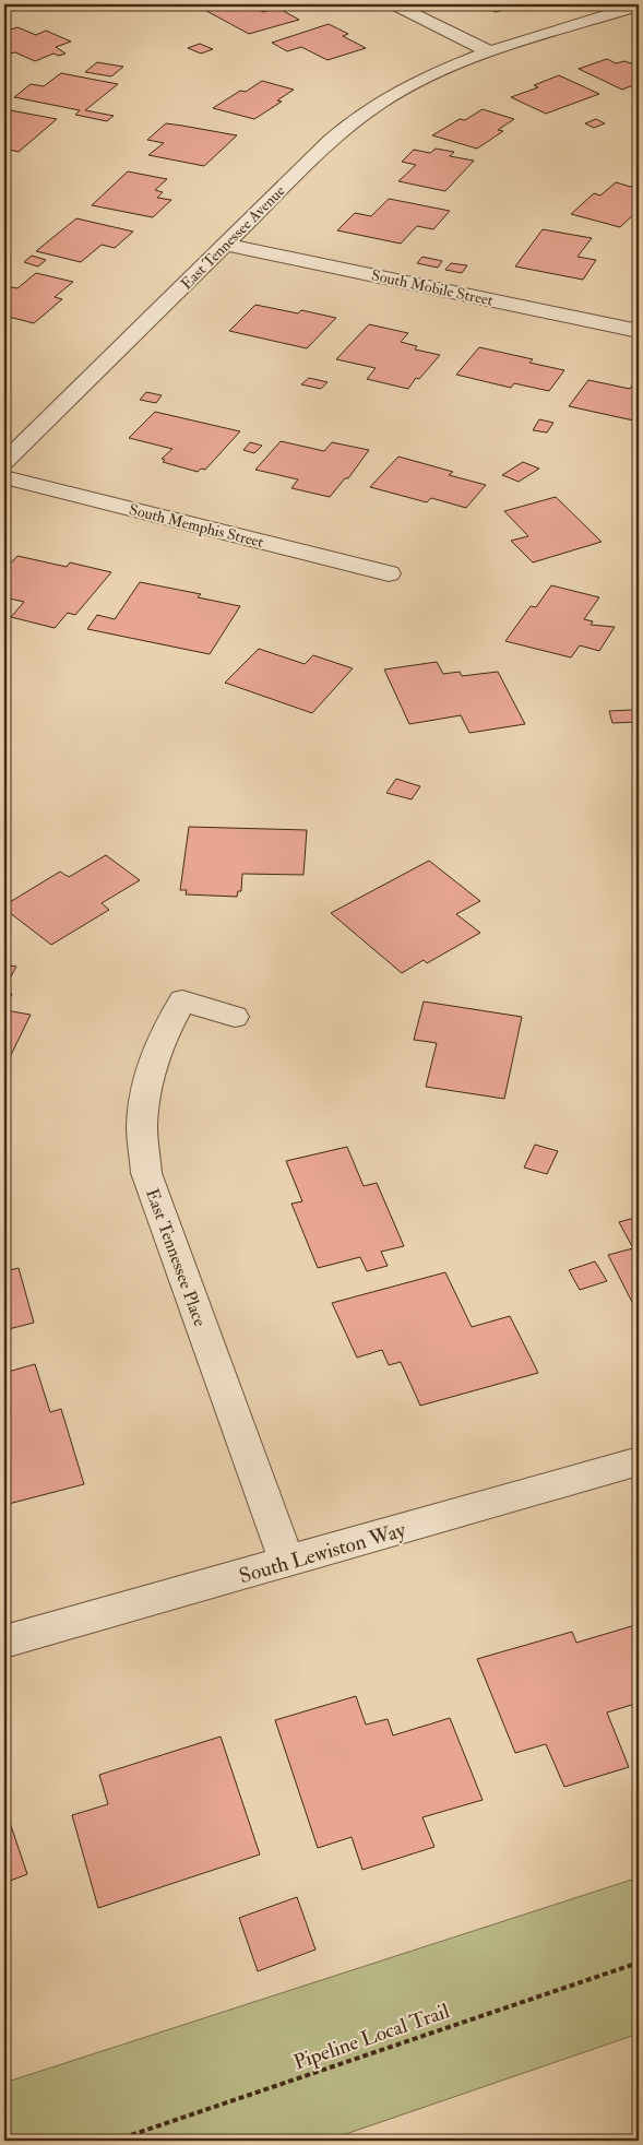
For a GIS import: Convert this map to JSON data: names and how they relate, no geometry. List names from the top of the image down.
{
  "streets": {
    "street": [
      "East Tennessee Avenue",
      "South Mobile Street",
      "South Memphis Street",
      "East Tennessee Place",
      "South Lewiston Way"
    ],
    "path": ["Pipeline Local Trail"]
  },
  "crossings": [
    ["East Tennessee Avenue", "South Mobile Street"],
    ["East Tennessee Place", "South Lewiston Way"]
  ]
}
